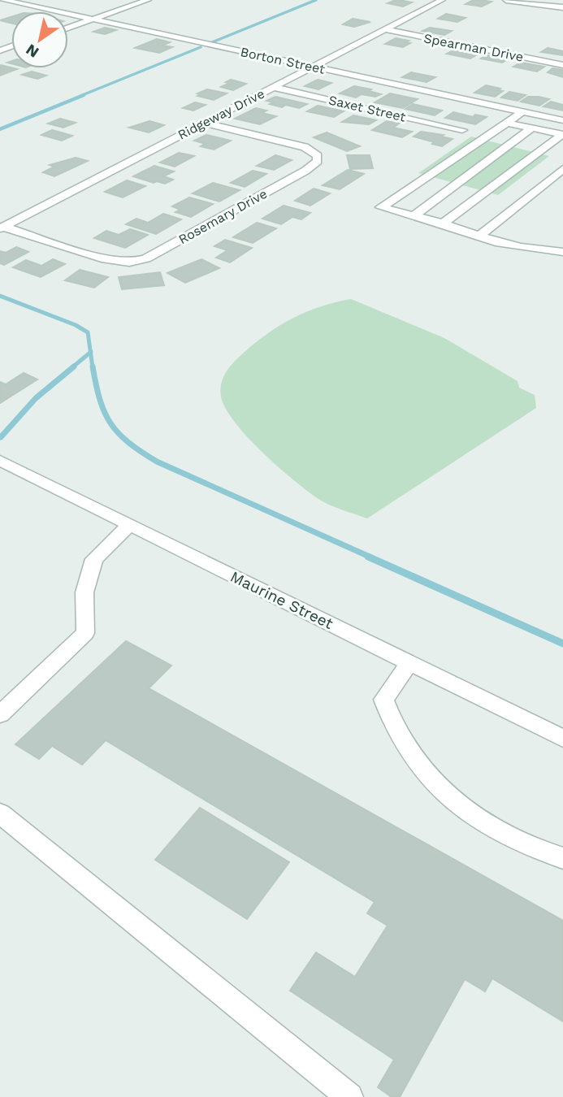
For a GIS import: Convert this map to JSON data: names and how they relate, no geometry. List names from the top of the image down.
{
  "streets": {
    "street": [
      "Spearman Drive",
      "Borton Street",
      "Saxet Street",
      "Ridgeway Drive",
      "Rosemary Drive",
      "Maurine Street"
    ]
  },
  "crossings": [
    ["Spearman Drive", "Ridgeway Drive"],
    ["Borton Street", "Ridgeway Drive"],
    ["Saxet Street", "Ridgeway Drive"],
    ["Ridgeway Drive", "Rosemary Drive"]
  ],
  "north": "bottom left"
}
